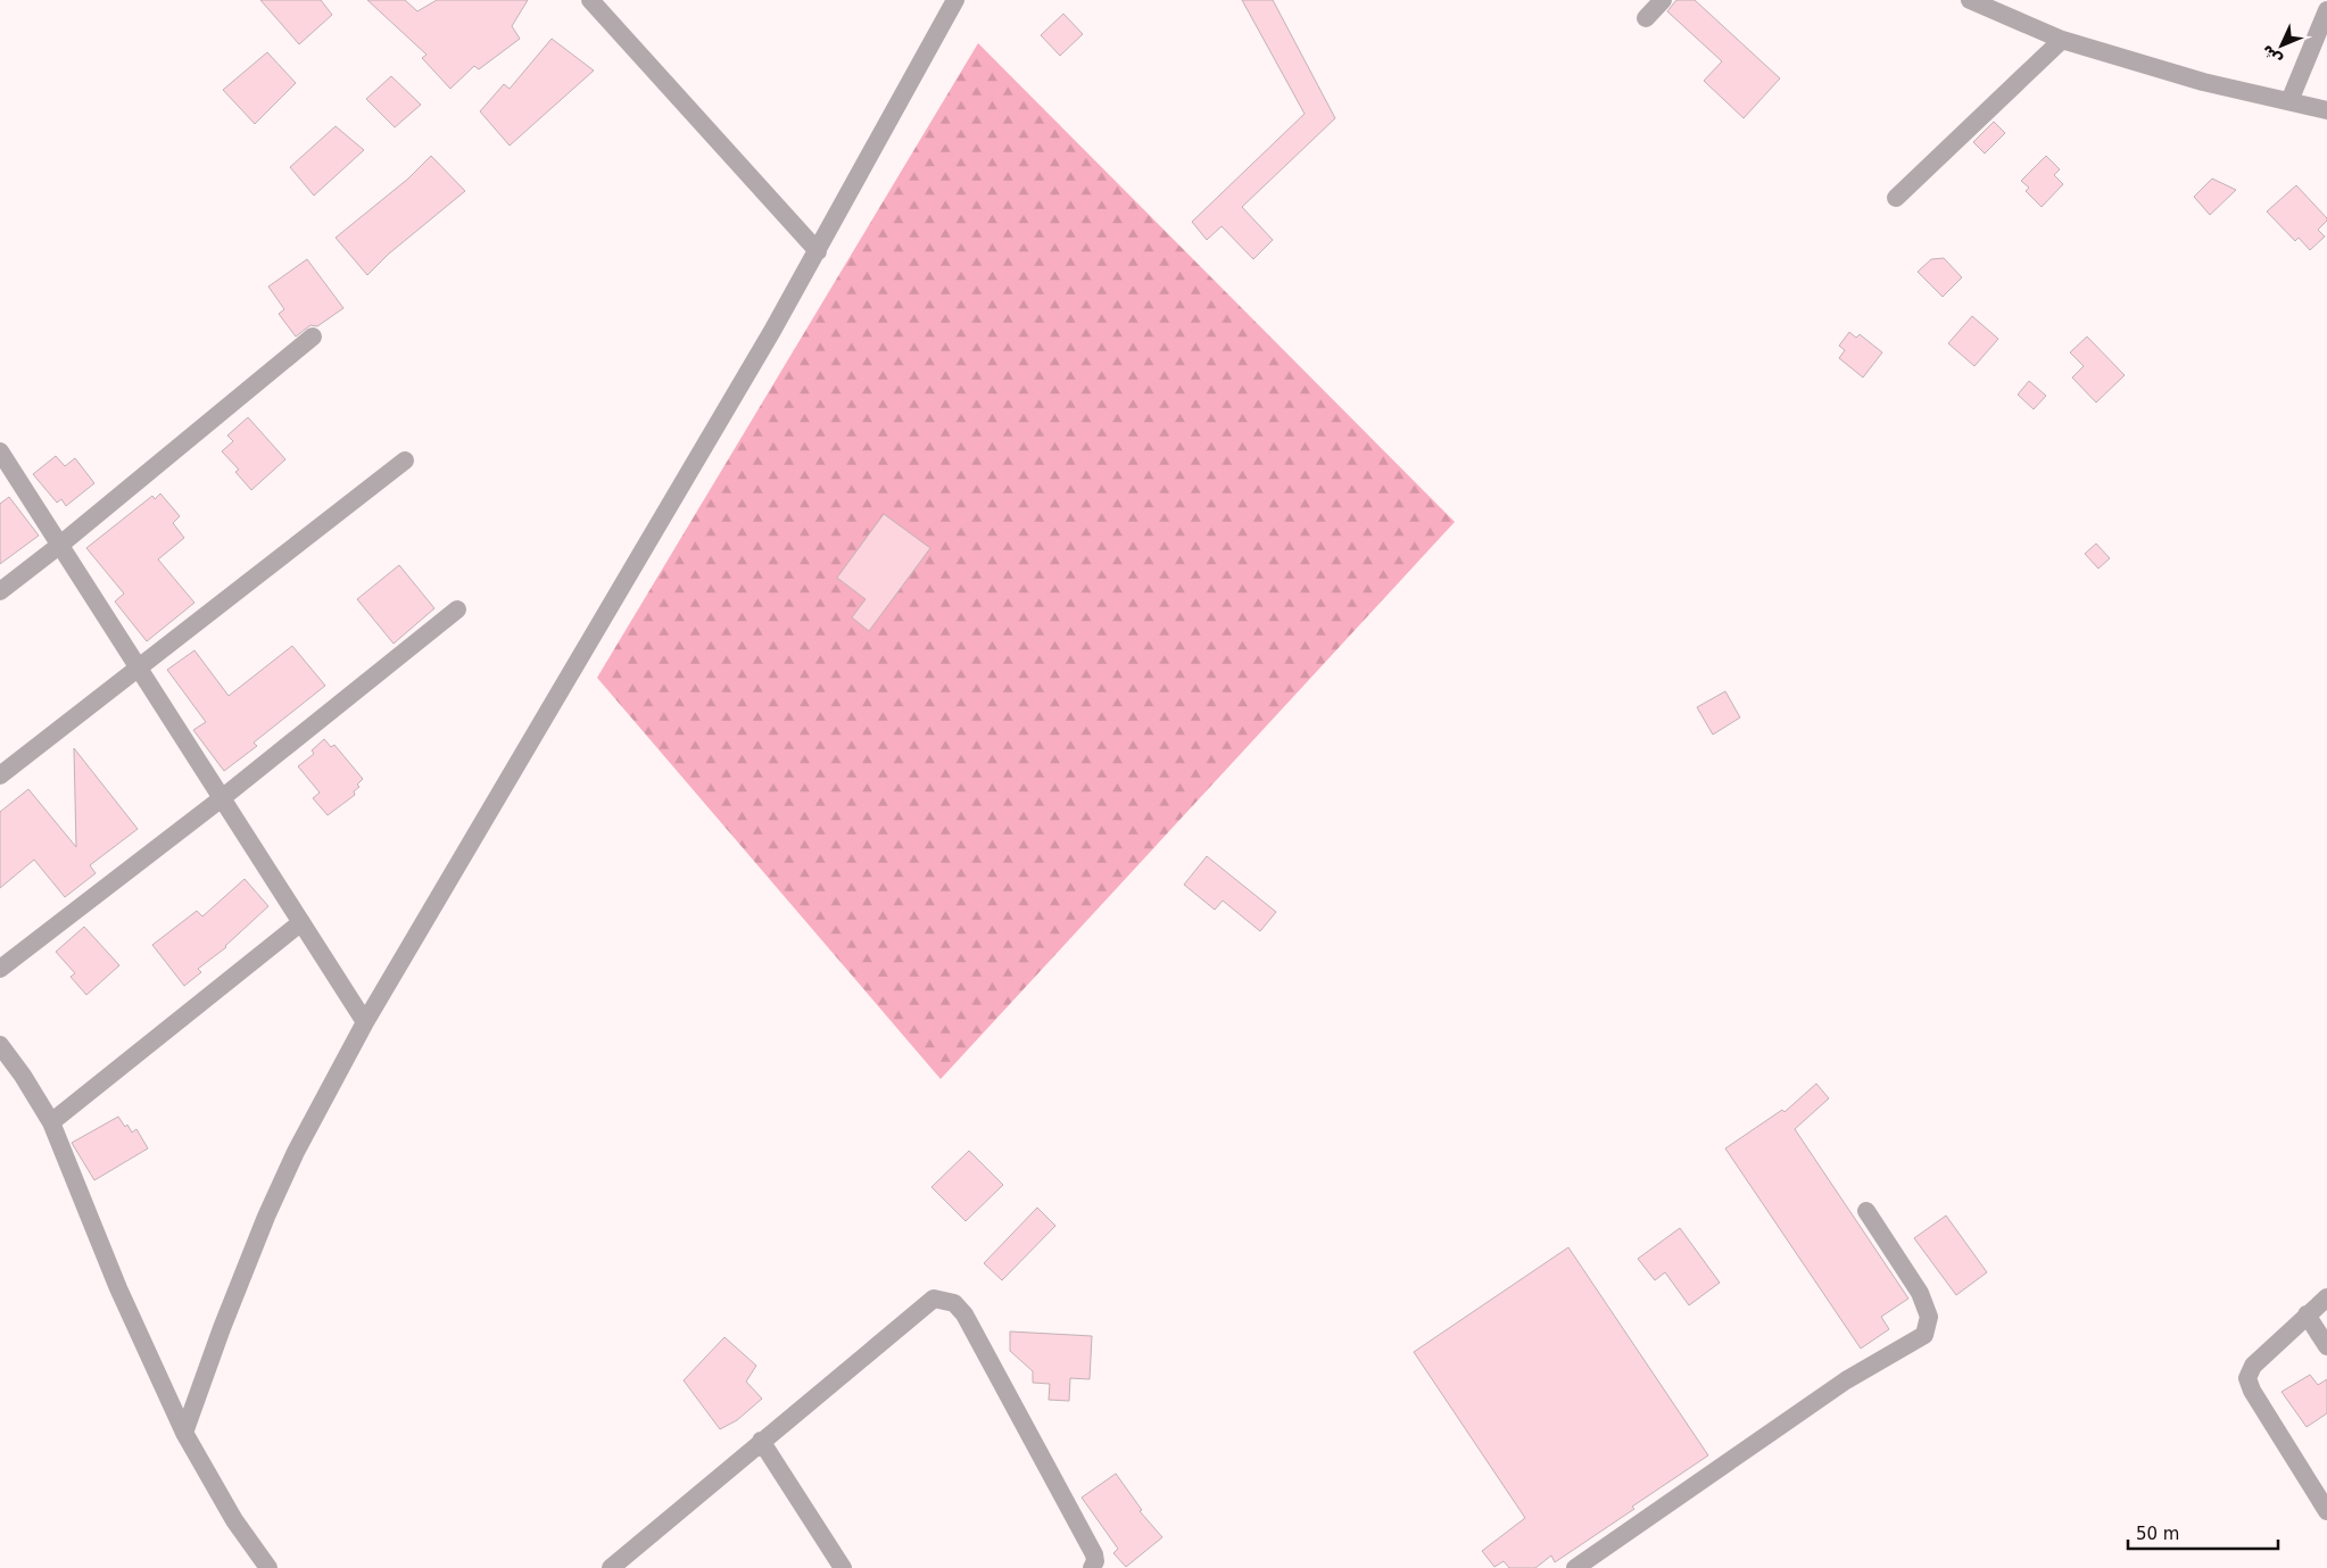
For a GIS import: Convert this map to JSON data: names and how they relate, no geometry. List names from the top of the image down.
{
  "scale_bar": "50 m",
  "north": "bottom left"
}
